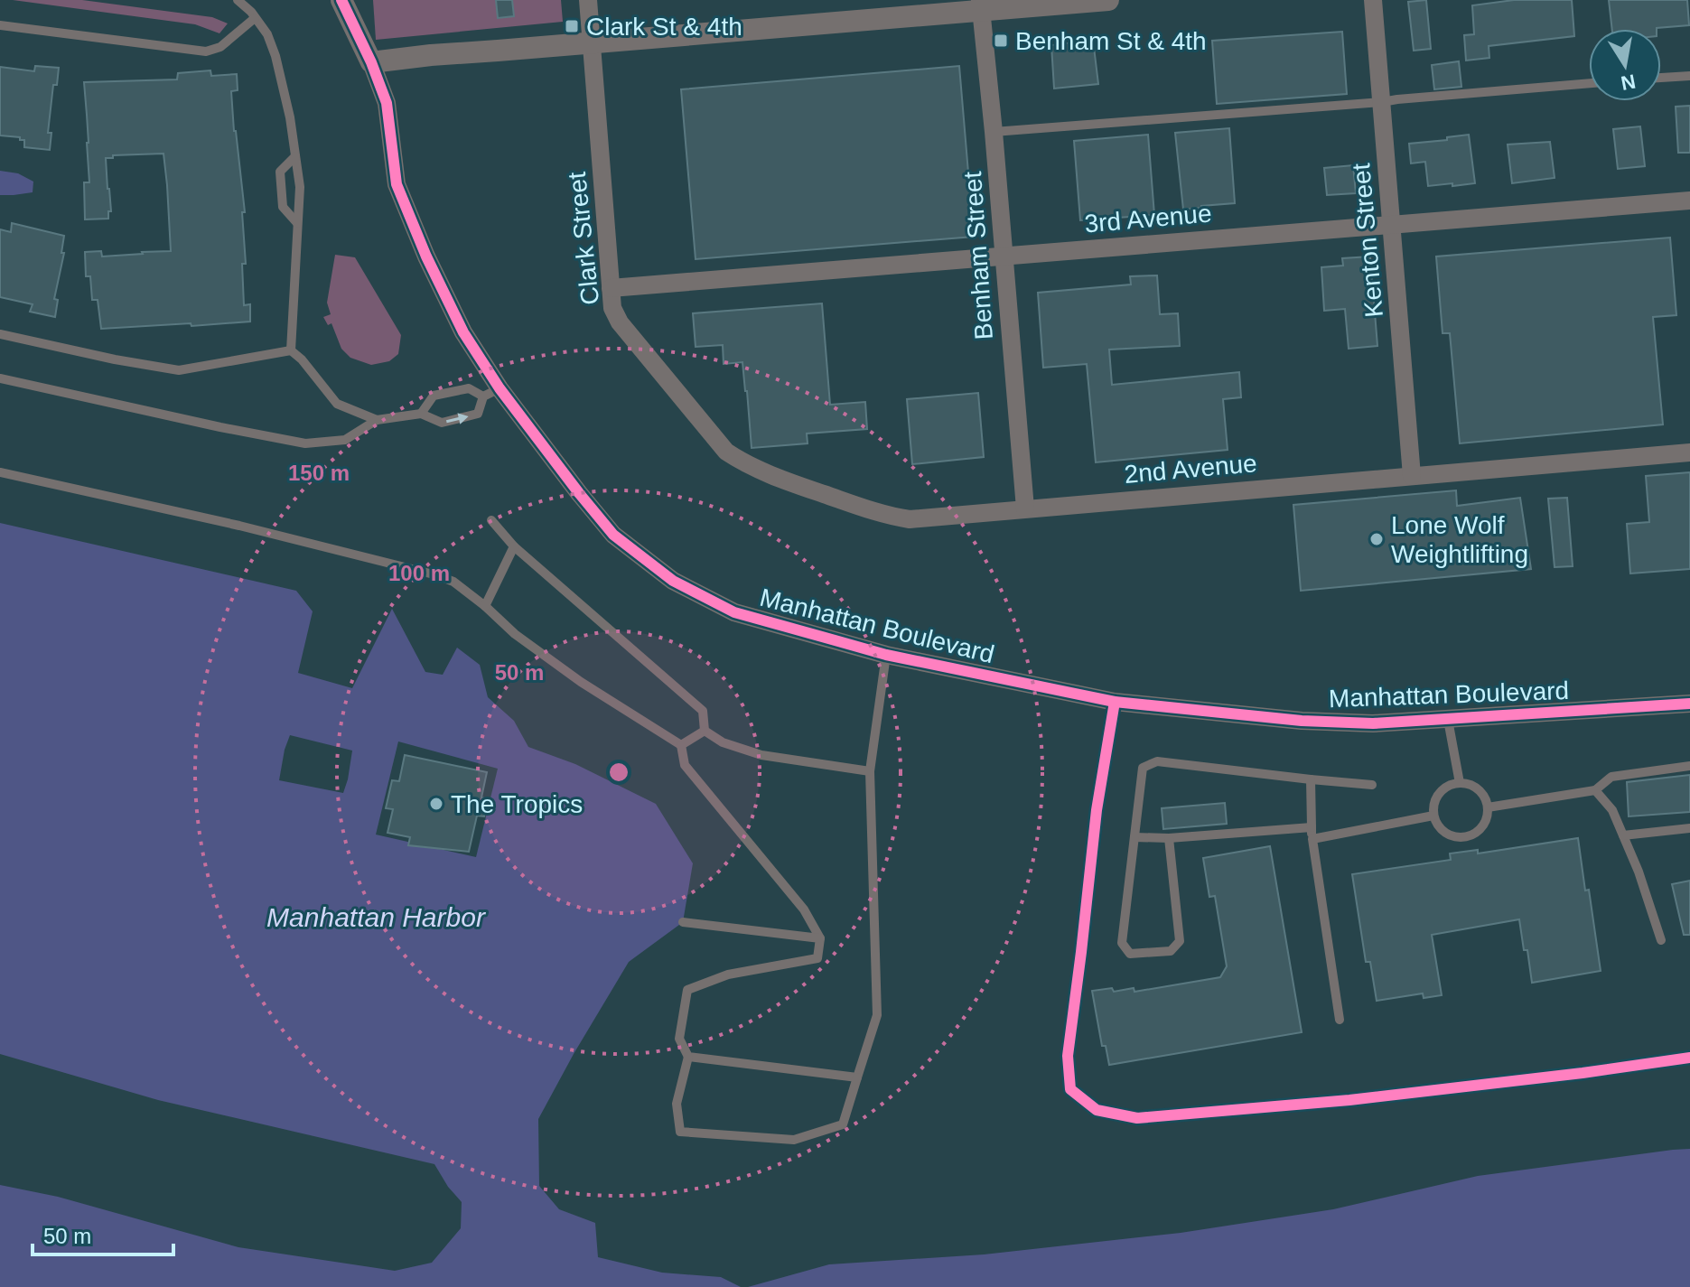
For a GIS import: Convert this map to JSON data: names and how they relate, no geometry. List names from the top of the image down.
{
  "streets": {
    "street": [
      "3rd Avenue",
      "Clark Street",
      "Kenton Street",
      "Benham Street",
      "2nd Avenue",
      "Manhattan Boulevard"
    ]
  },
  "crossings": [
    ["3rd Avenue", "Clark Street"],
    ["3rd Avenue", "Kenton Street"],
    ["3rd Avenue", "Benham Street"],
    ["Clark Street", "2nd Avenue"],
    ["Kenton Street", "2nd Avenue"],
    ["Benham Street", "2nd Avenue"]
  ],
  "water": ["Manhattan Harbor"],
  "places": {
    "transit": ["Clark St & 4th", "Benham St & 4th"],
    "other": ["Lone Wolf Weightlifting", "The Tropics"]
  },
  "scale_bar": "50 m",
  "north": "bottom",
  "rings": ["150 m", "100 m", "50 m"]
}
